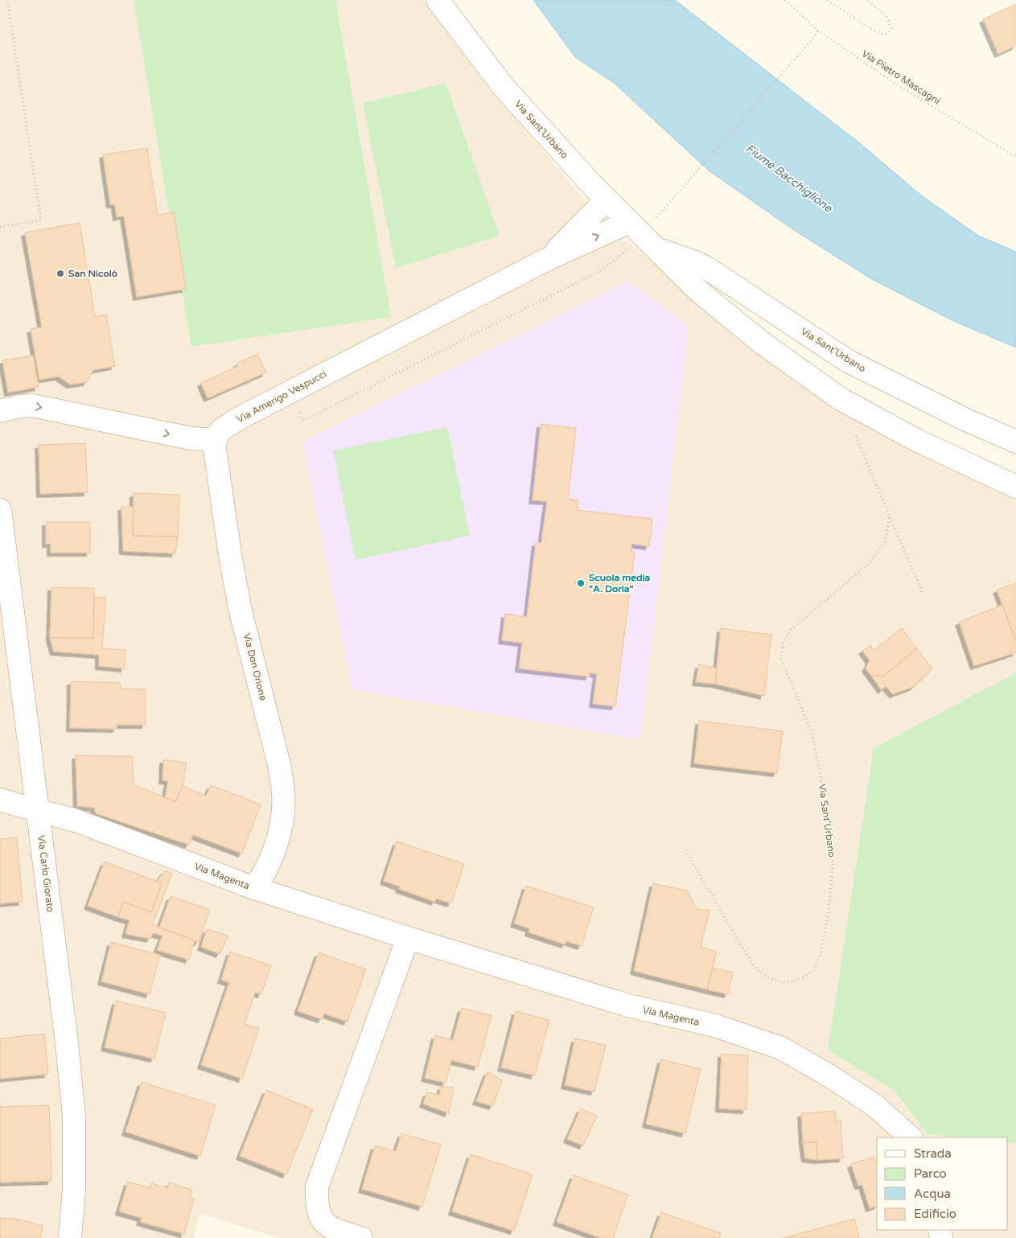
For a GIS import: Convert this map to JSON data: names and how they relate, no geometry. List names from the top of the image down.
{
  "streets": {
    "street": [
      "Via Sant'Urbano",
      "Via Amerigo Vespucci",
      "Via Don Orione",
      "Via Carlo Giorato",
      "Via Magenta"
    ],
    "path": ["Via Pietro Mascagni"]
  },
  "crossings": [
    ["Via Sant'Urbano", "Via Amerigo Vespucci"],
    ["Via Amerigo Vespucci", "Via Don Orione"],
    ["Via Don Orione", "Via Magenta"],
    ["Via Carlo Giorato", "Via Magenta"]
  ],
  "water": ["Fiume Bacchiglione"],
  "places": ["San Nicolò", "Scuola media \"A. Doria\""],
  "legend": [
    "Strada",
    "Parco",
    "Acqua",
    "Edificio"
  ]
}
